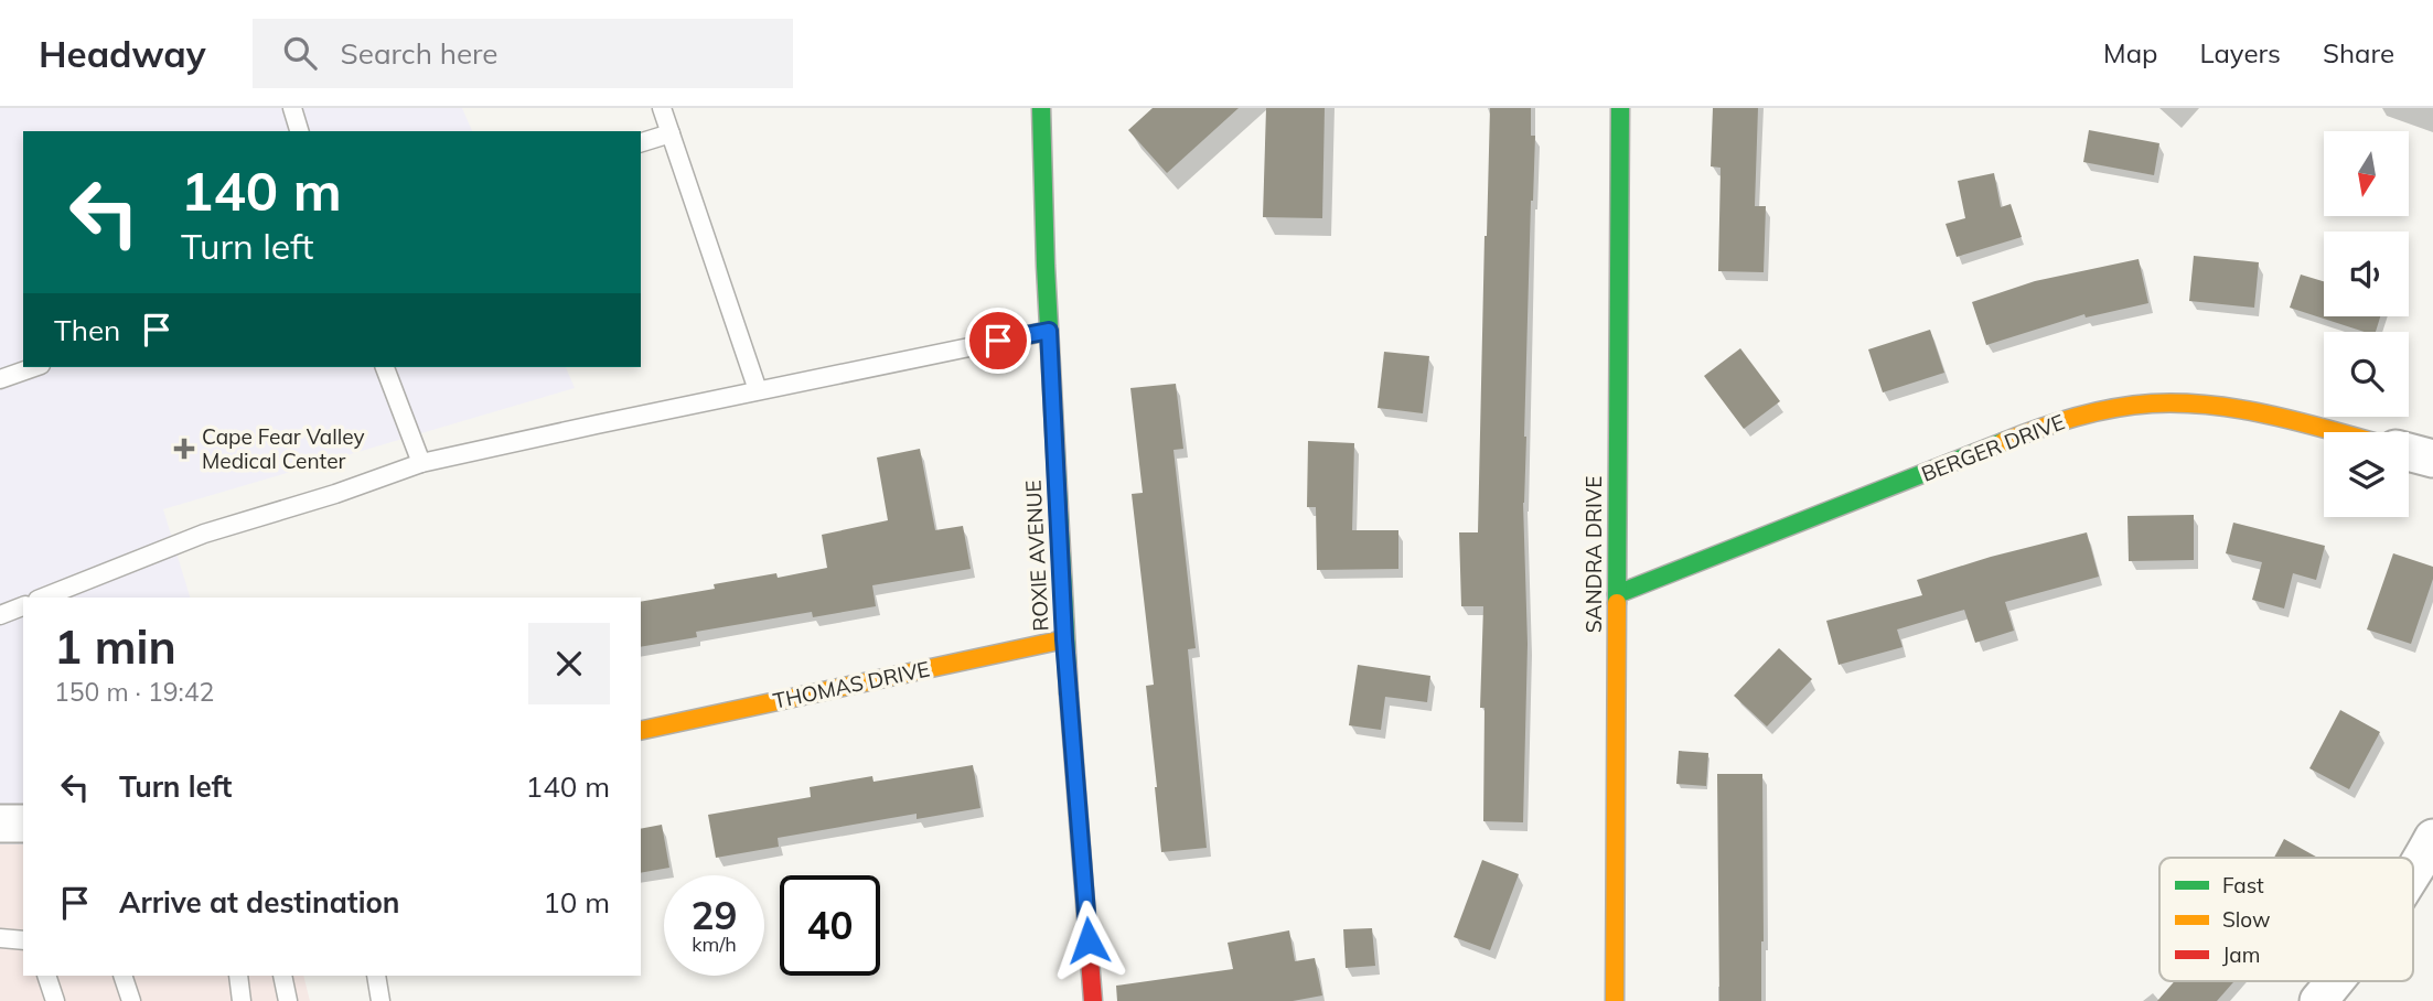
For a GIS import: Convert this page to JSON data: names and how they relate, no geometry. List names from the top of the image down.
{
  "streets": {
    "street": [
      "BERGER DRIVE",
      "SANDRA DRIVE",
      "ROXIE AVENUE",
      "THOMAS DRIVE"
    ]
  },
  "crossings": [
    ["BERGER DRIVE", "SANDRA DRIVE"],
    ["ROXIE AVENUE", "THOMAS DRIVE"]
  ],
  "places": {
    "health": ["Cape Fear Valley Medical Center"]
  },
  "legend": ["Fast", "Slow", "Jam"],
  "north": "bottom",
  "page": {
    "header": "Headway",
    "search": "Search here",
    "nav": ["Map", "Layers", "Share"],
    "turn": ["140 m", "Turn left"],
    "then": "Then",
    "heading": ["1 min", "150 m · 19:42"],
    "list": [
      {
        "name": "Turn left",
        "value": "140 m"
      },
      {
        "name": "Arrive at destination",
        "value": "10 m"
      }
    ],
    "speed": "29 km/h",
    "limit": "40"
  }
}
